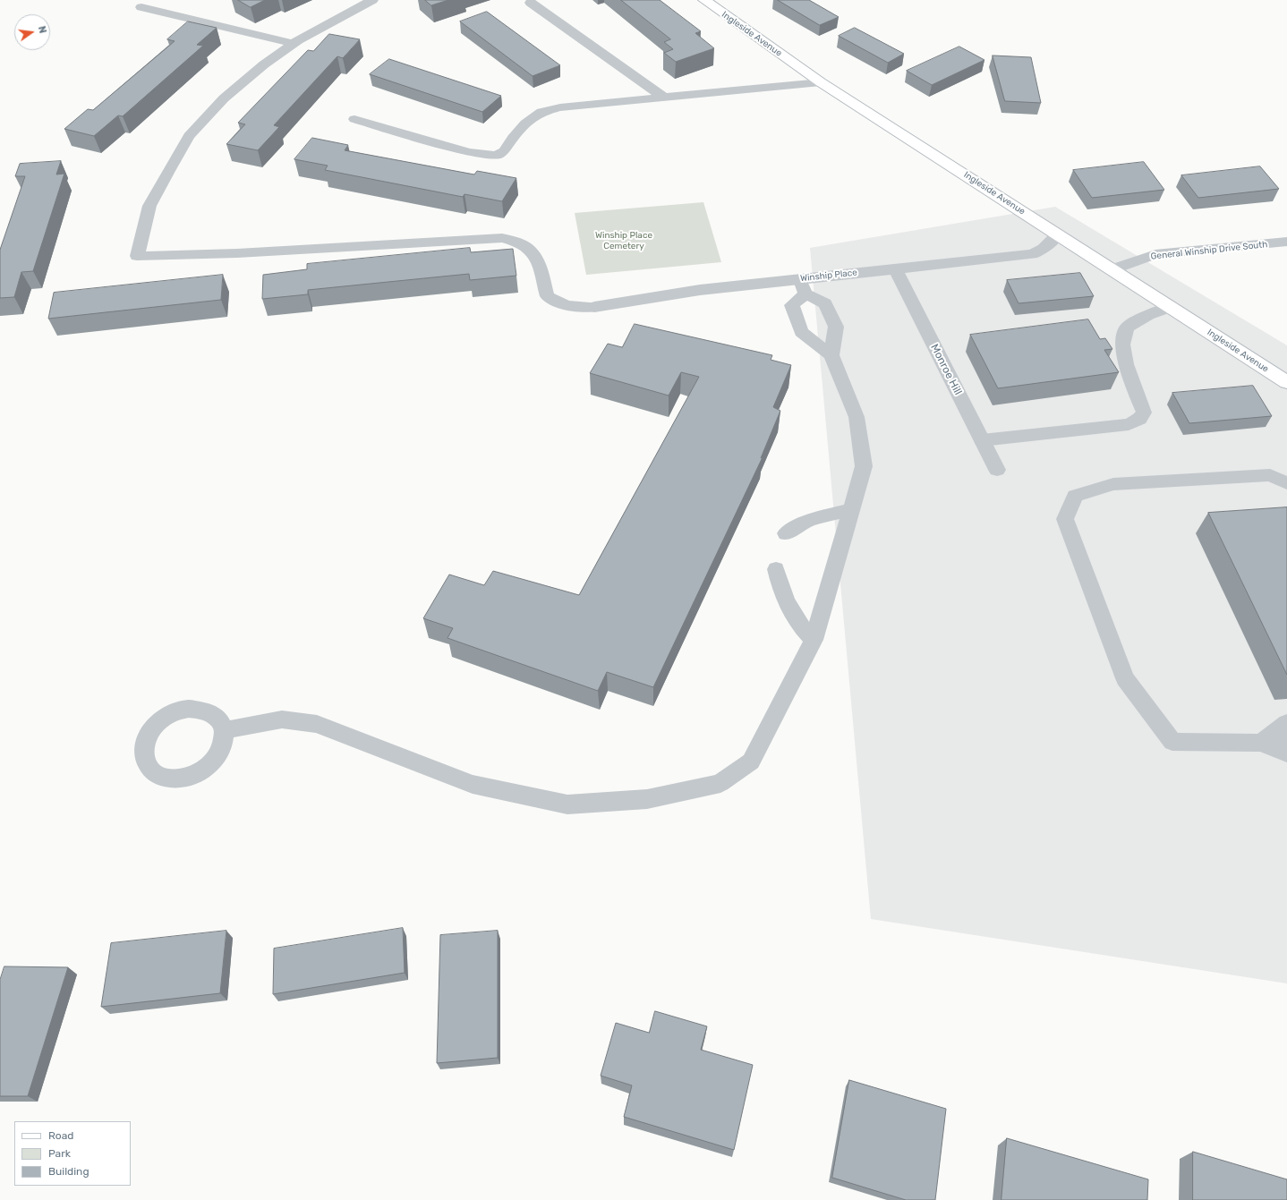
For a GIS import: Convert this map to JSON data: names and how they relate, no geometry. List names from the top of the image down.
{
  "streets": {
    "street": [
      "Ingleside Avenue",
      "General Winship Drive South",
      "Winship Place",
      "Monroe Hill"
    ]
  },
  "crossings": [
    ["Ingleside Avenue", "General Winship Drive South"],
    ["Ingleside Avenue", "Winship Place"],
    ["Winship Place", "Monroe Hill"]
  ],
  "parks": ["Winship Place Cemetery"],
  "legend": ["Road", "Park", "Building"],
  "north": "right"
}
